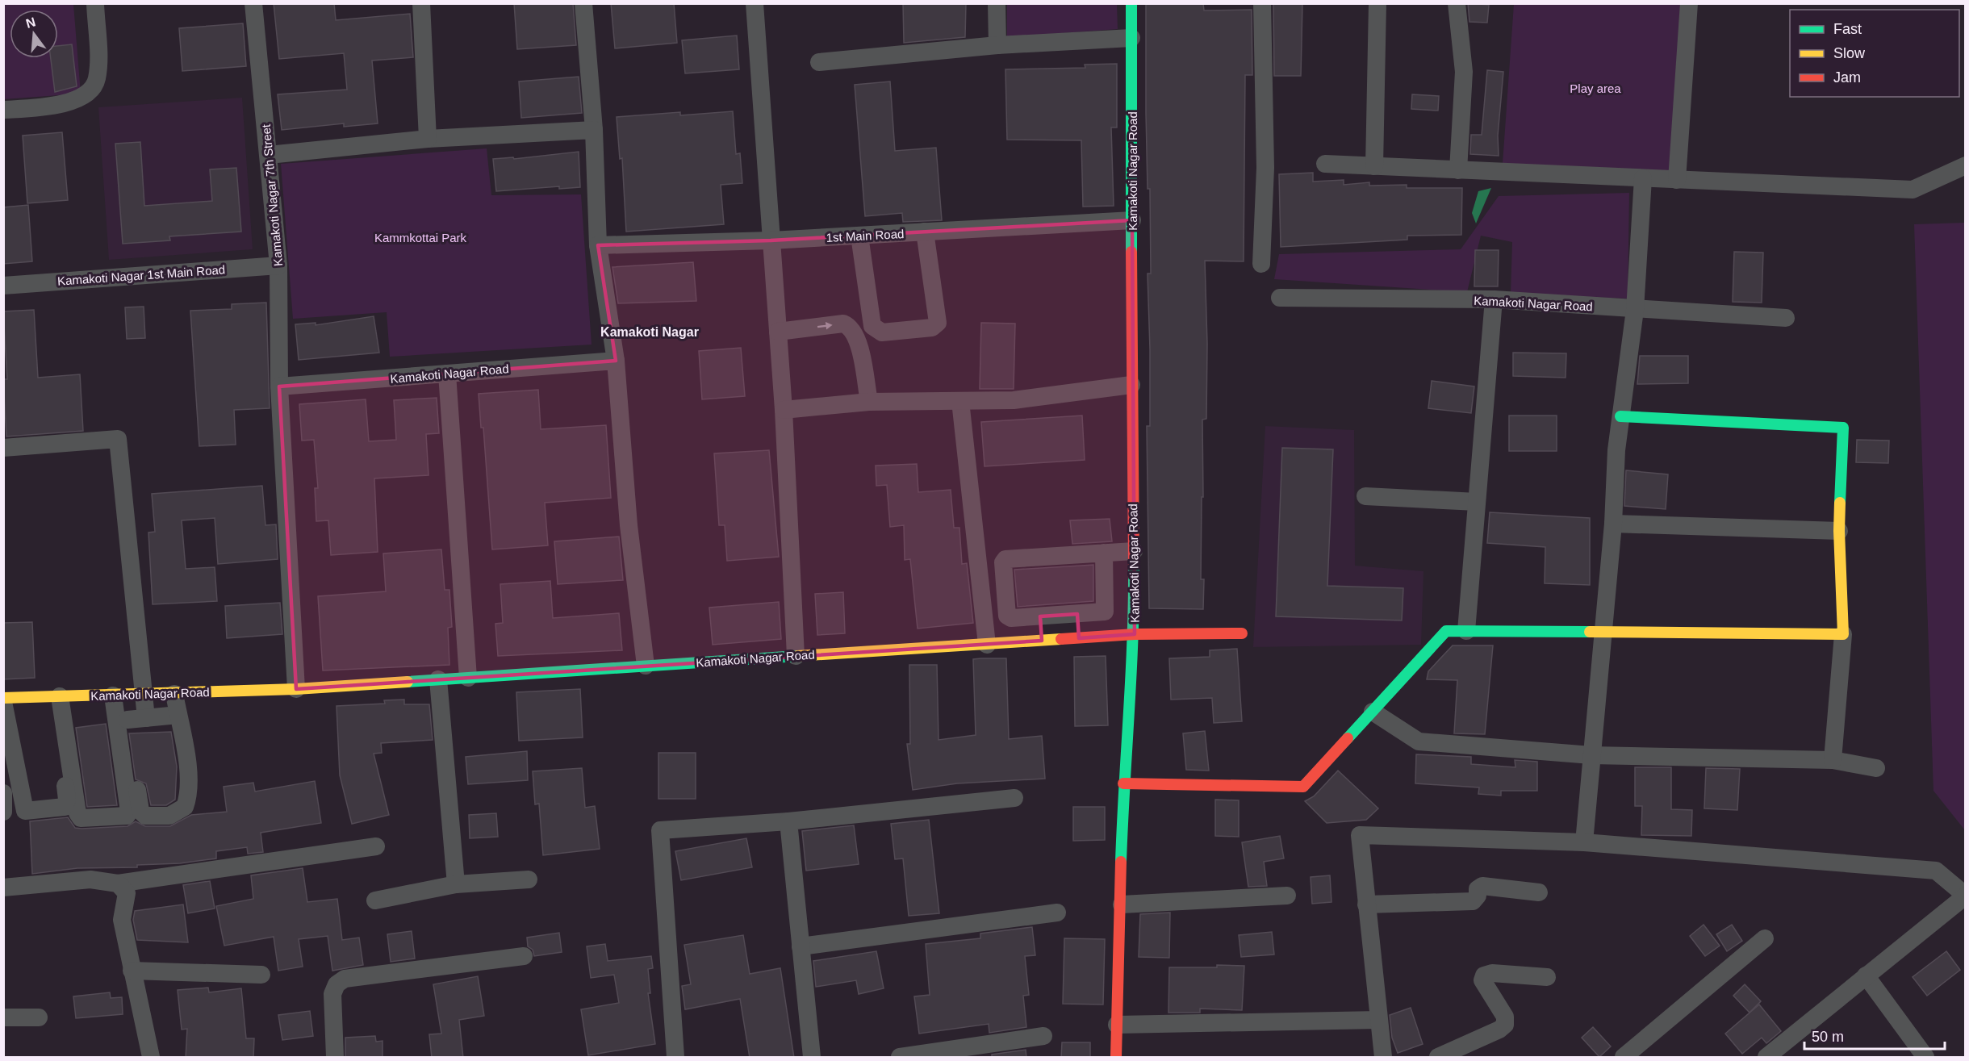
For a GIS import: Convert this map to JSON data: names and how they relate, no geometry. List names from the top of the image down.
{
  "streets": {
    "street": [
      "Kamakoti Nagar Road",
      "Kamakoti Nagar 7th Street",
      "1st Main Road",
      "Kamakoti Nagar 1st Main Road"
    ]
  },
  "crossings": [
    ["Kamakoti Nagar Road", "Kamakoti Nagar 7th Street"],
    ["Kamakoti Nagar Road", "1st Main Road"],
    ["Kamakoti Nagar 7th Street", "Kamakoti Nagar 1st Main Road"]
  ],
  "districts": ["Kamakoti Nagar"],
  "parks": ["Play area", "Kammkottai Park"],
  "legend": ["Fast", "Slow", "Jam"],
  "scale_bar": "50 m",
  "north": "top"
}
